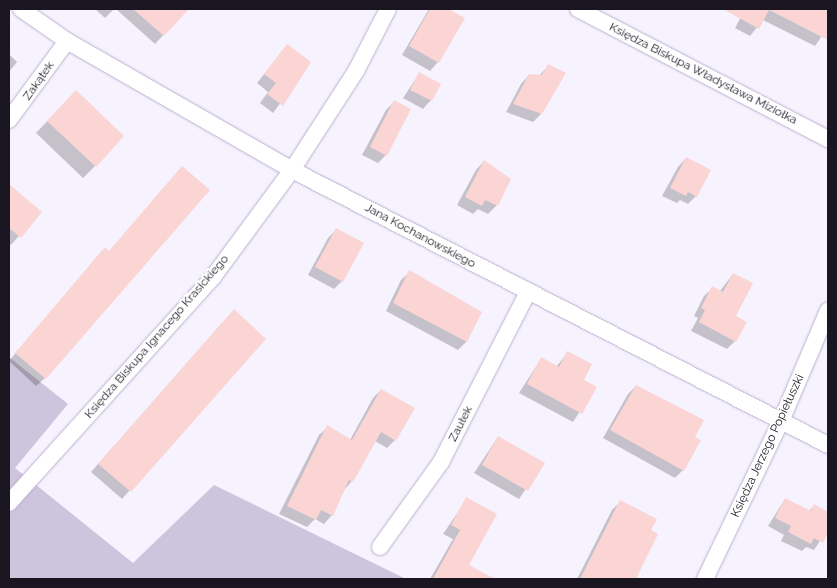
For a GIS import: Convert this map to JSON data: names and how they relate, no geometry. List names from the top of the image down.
{
  "streets": {
    "street": [
      "Księdza Biskupa Władysława Miziołka",
      "Zakątek",
      "Jana Kochanowskiego",
      "Księdza Biskupa Ignacego Krasickiego",
      "Zaułek",
      "Księdza Jerzego Popiełuszki"
    ]
  },
  "crossings": [
    ["Zakątek", "Jana Kochanowskiego"],
    ["Jana Kochanowskiego", "Księdza Biskupa Ignacego Krasickiego"],
    ["Jana Kochanowskiego", "Zaułek"],
    ["Jana Kochanowskiego", "Księdza Jerzego Popiełuszki"]
  ]
}
